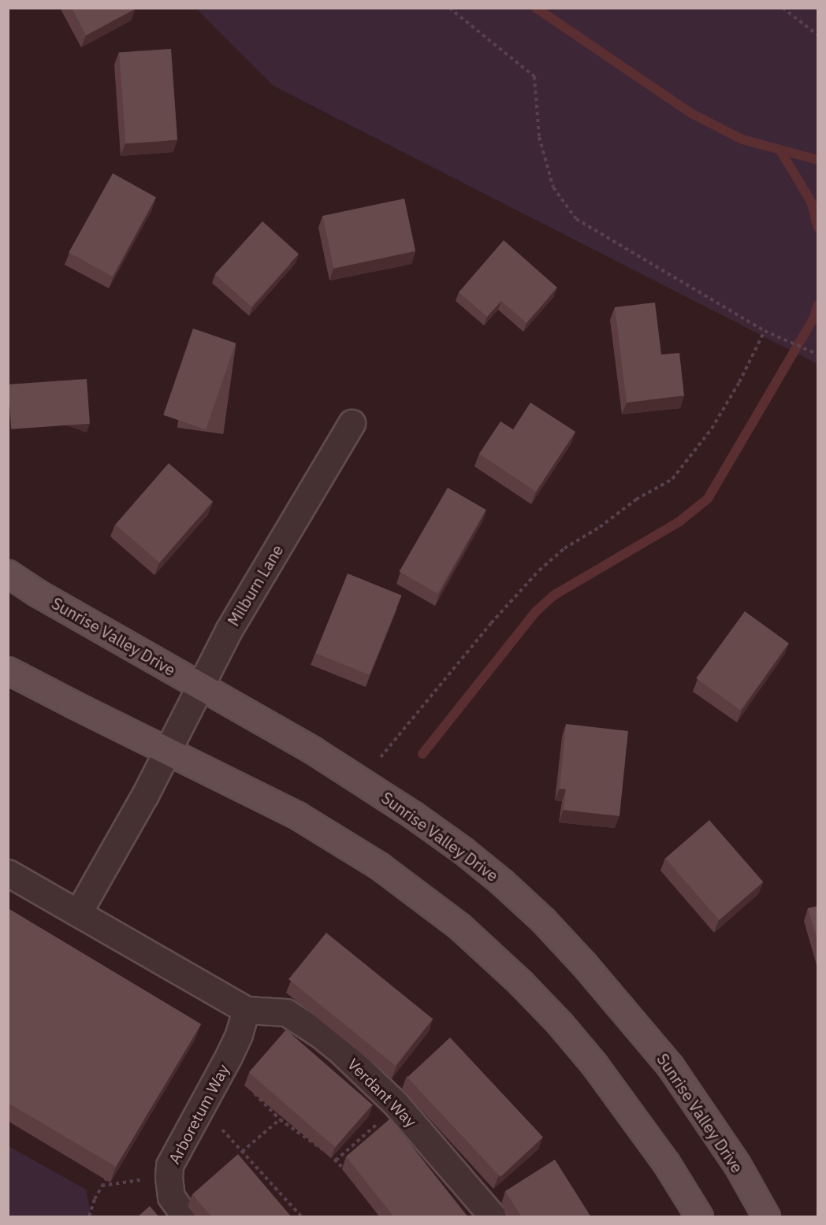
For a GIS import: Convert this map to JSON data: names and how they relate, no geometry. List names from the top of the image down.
{
  "streets": {
    "main road": ["Sunrise Valley Drive"],
    "street": ["Milburn Lane", "Verdant Way", "Arboretum Way"]
  },
  "crossings": [
    ["Milburn Lane", "Sunrise Valley Drive"],
    ["Verdant Way", "Arboretum Way"]
  ]
}
